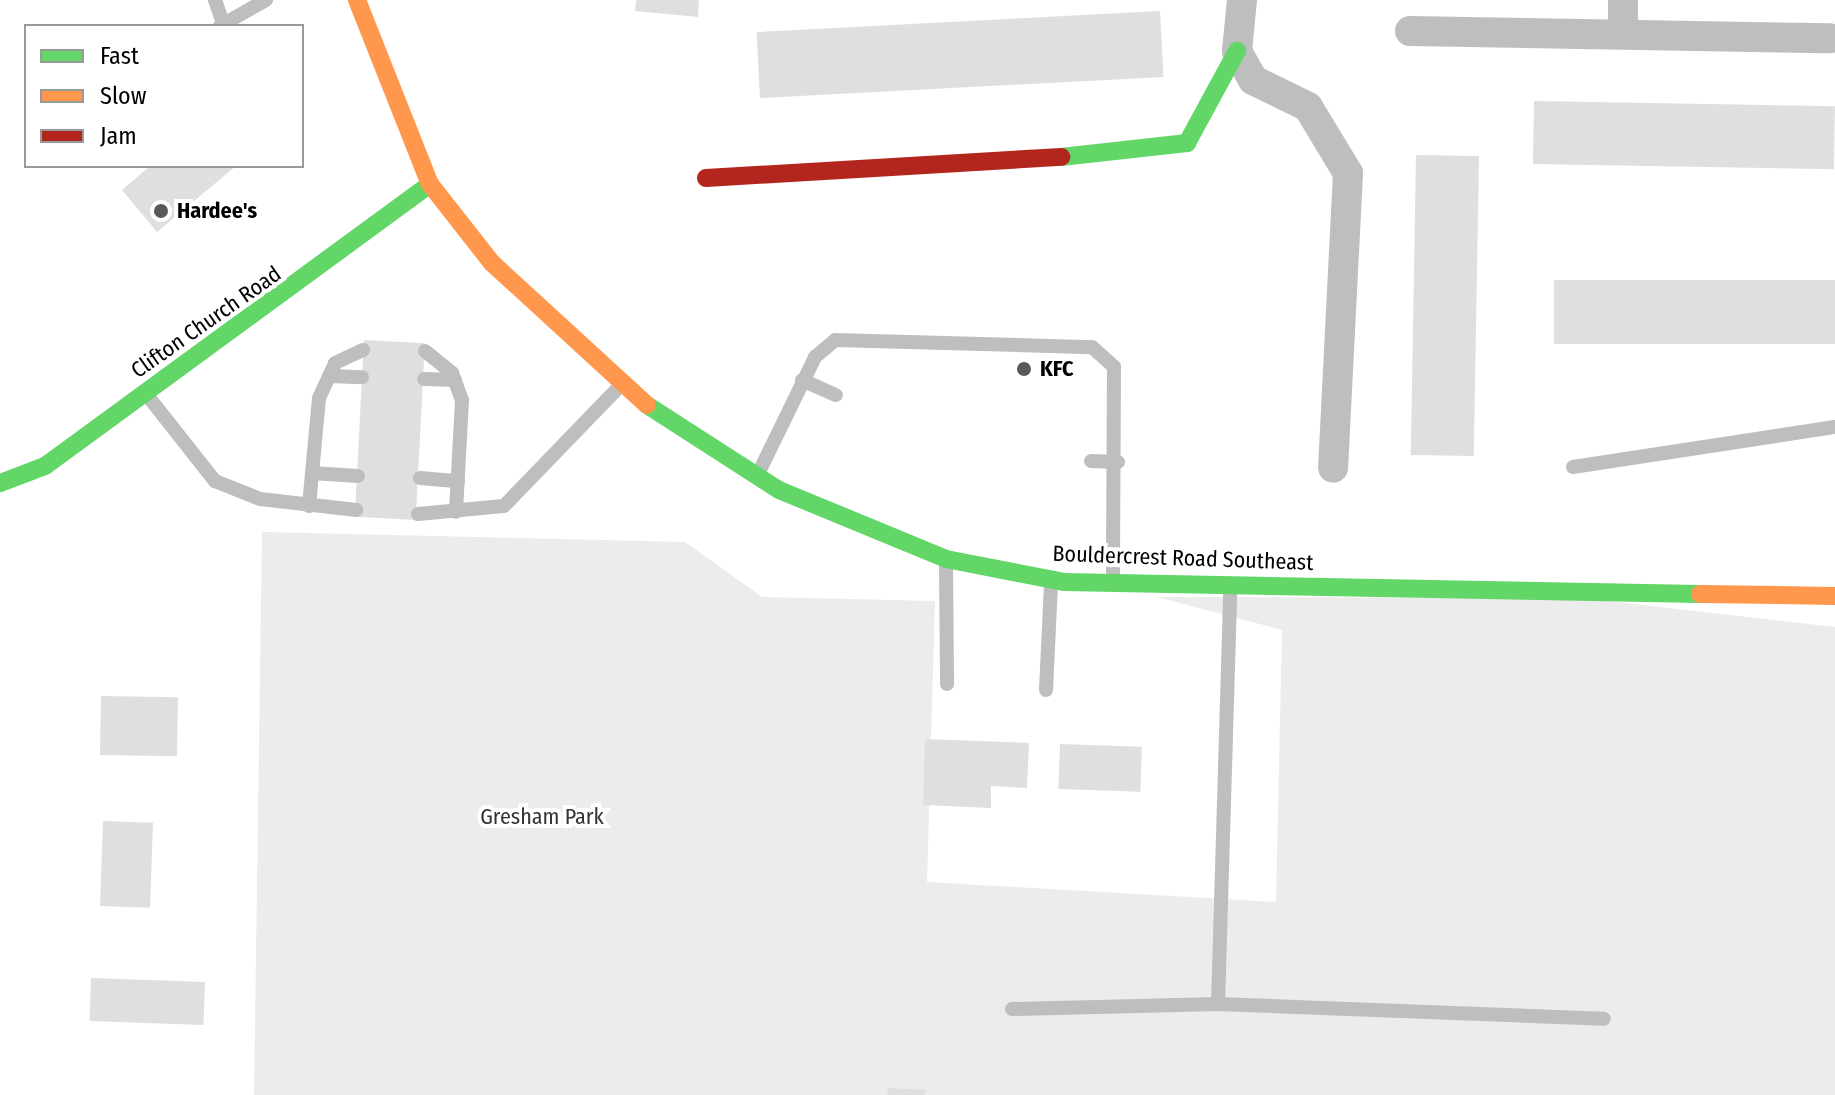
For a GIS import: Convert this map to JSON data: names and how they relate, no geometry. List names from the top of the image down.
{
  "streets": {
    "street": ["Clifton Church Road", "Bouldercrest Road Southeast"]
  },
  "crossings": [
    ["Clifton Church Road", "Bouldercrest Road Southeast"]
  ],
  "parks": ["Gresham Park"],
  "places": ["Hardee's", "KFC"],
  "legend": ["Fast", "Slow", "Jam"]
}
